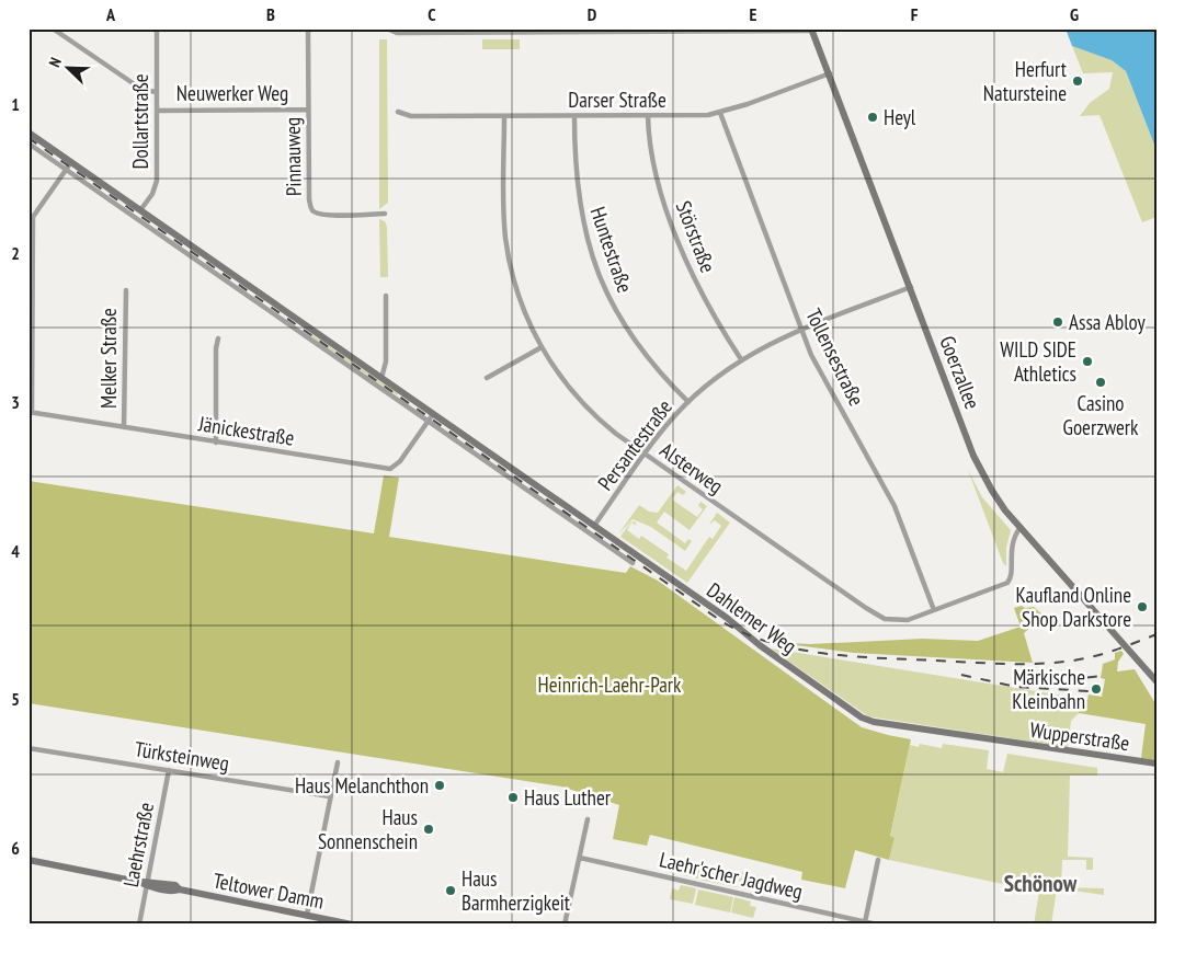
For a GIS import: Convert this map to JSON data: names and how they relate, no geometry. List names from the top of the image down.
{
  "streets": {
    "main road": [
      "Goerzallee",
      "Dahlemer Weg",
      "Wupperstraße",
      "Teltower Damm"
    ],
    "street": [
      "Neuwerker Weg",
      "Darser Straße",
      "Dollartstraße",
      "Pinnauweg",
      "Störstraße",
      "Huntestraße",
      "Tollensestraße",
      "Melker Straße",
      "Jänickestraße",
      "Persantestraße",
      "Alsterweg",
      "Türksteinweg",
      "Laehrstraße",
      "Laehr'scher Jagdweg"
    ]
  },
  "crossings": [
    ["Neuwerker Weg", "Dollartstraße"],
    ["Neuwerker Weg", "Pinnauweg"],
    ["Darser Straße", "Störstraße"],
    ["Darser Straße", "Huntestraße"],
    ["Darser Straße", "Tollensestraße"],
    ["Darser Straße", "Goerzallee"],
    ["Darser Straße", "Alsterweg"],
    ["Dollartstraße", "Dahlemer Weg"],
    ["Störstraße", "Persantestraße"],
    ["Huntestraße", "Persantestraße"],
    ["Tollensestraße", "Persantestraße"],
    ["Tollensestraße", "Alsterweg"],
    ["Melker Straße", "Jänickestraße"],
    ["Goerzallee", "Persantestraße"],
    ["Goerzallee", "Alsterweg"],
    ["Jänickestraße", "Dahlemer Weg"],
    ["Persantestraße", "Alsterweg"],
    ["Persantestraße", "Dahlemer Weg"],
    ["Dahlemer Weg", "Wupperstraße"],
    ["Türksteinweg", "Laehrstraße"],
    ["Laehrstraße", "Teltower Damm"]
  ],
  "districts": ["Schönow"],
  "parks": ["Heinrich-Laehr-Park"],
  "places": [
    "Herfurt Natursteine",
    "Heyl",
    "Assa Abloy",
    "WILD SIDE Athletics",
    "Casino Goerzwerk",
    "Kaufland Online Shop Darkstore",
    "Märkische Kleinbahn",
    "Haus Melanchthon",
    "Haus Luther",
    "Haus Sonnenschein",
    "Haus Barmherzigkeit"
  ],
  "north": "top left",
  "grid": {
    "columns": [
      "A",
      "B",
      "C",
      "D",
      "E",
      "F",
      "G"
    ],
    "rows": [
      "1",
      "2",
      "3",
      "4",
      "5",
      "6"
    ]
  }
}
